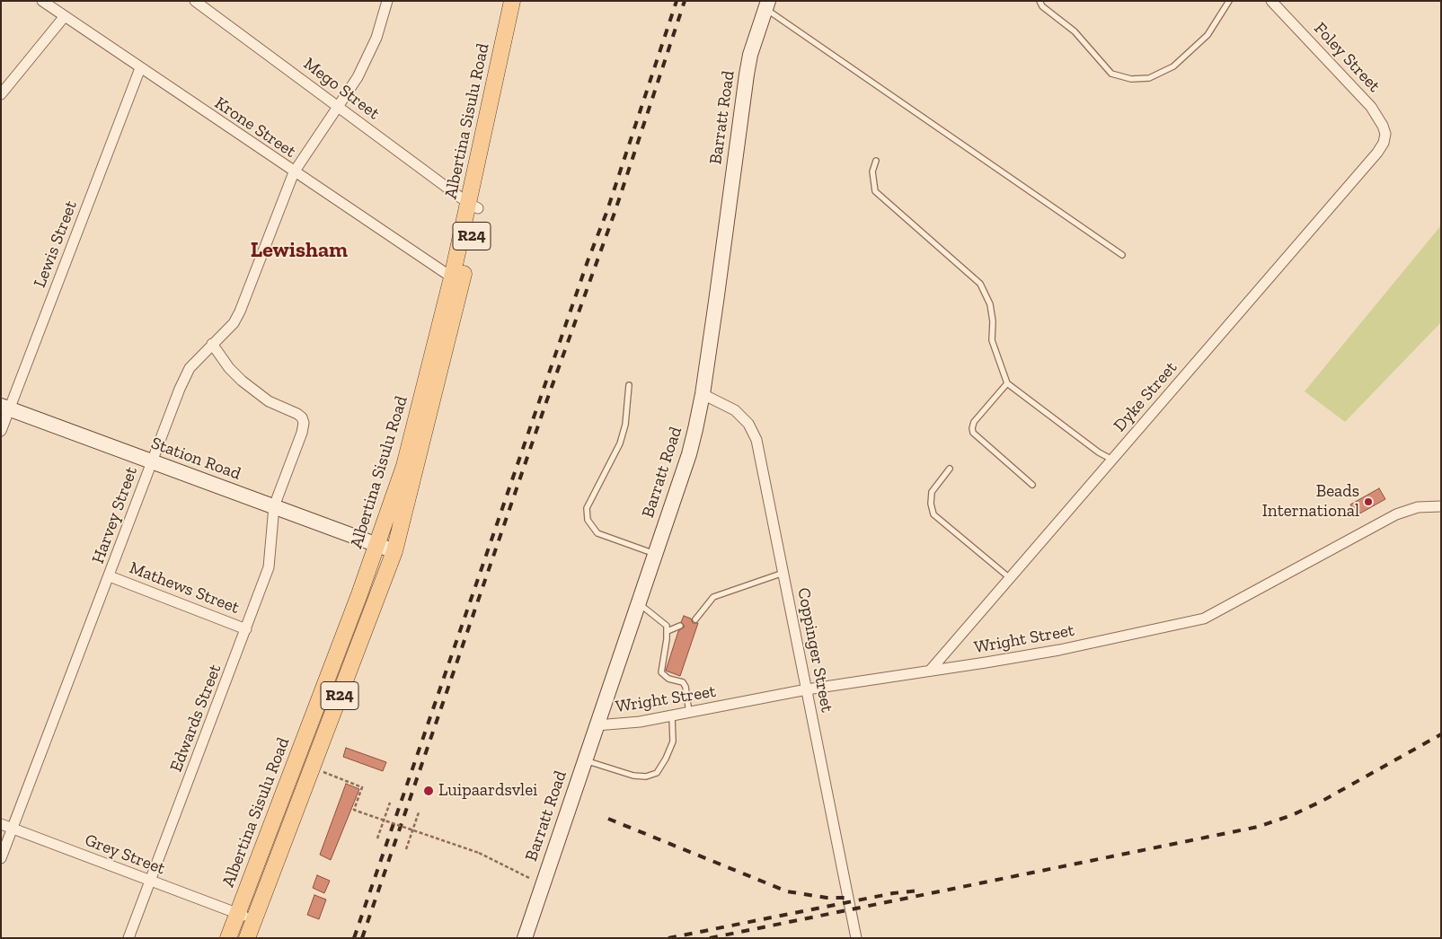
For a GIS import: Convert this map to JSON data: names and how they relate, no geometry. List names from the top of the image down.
{
  "streets": {
    "main road": [
      "Barratt Road",
      "Albertina Sisulu Road",
      "R24",
      "Station Road"
    ],
    "street": [
      "Foley Street",
      "Mego Street",
      "Krone Street",
      "Lewis Street",
      "Dyke Street",
      "Harvey Street",
      "Mathews Street",
      "Wright Street",
      "Coppinger Street",
      "Edwards Street",
      "Grey Street"
    ]
  },
  "crossings": [
    ["Foley Street", "Dyke Street"],
    ["Mego Street", "Albertina Sisulu Road"],
    ["Mego Street", "Harvey Street"],
    ["Barratt Road", "Wright Street"],
    ["Barratt Road", "Coppinger Street"],
    ["Albertina Sisulu Road", "Krone Street"],
    ["Albertina Sisulu Road", "Station Road"],
    ["Albertina Sisulu Road", "Grey Street"],
    ["Krone Street", "Lewis Street"],
    ["Krone Street", "Harvey Street"],
    ["Lewis Street", "Station Road"],
    ["Dyke Street", "Wright Street"],
    ["Station Road", "Harvey Street"],
    ["Station Road", "Edwards Street"],
    ["Harvey Street", "Mathews Street"],
    ["Harvey Street", "Edwards Street"],
    ["Harvey Street", "Grey Street"],
    ["Mathews Street", "Edwards Street"],
    ["Wright Street", "Coppinger Street"],
    ["Edwards Street", "Grey Street"]
  ],
  "districts": ["Lewisham"],
  "places": ["Beads International", "Luipaardsvlei"]
}
